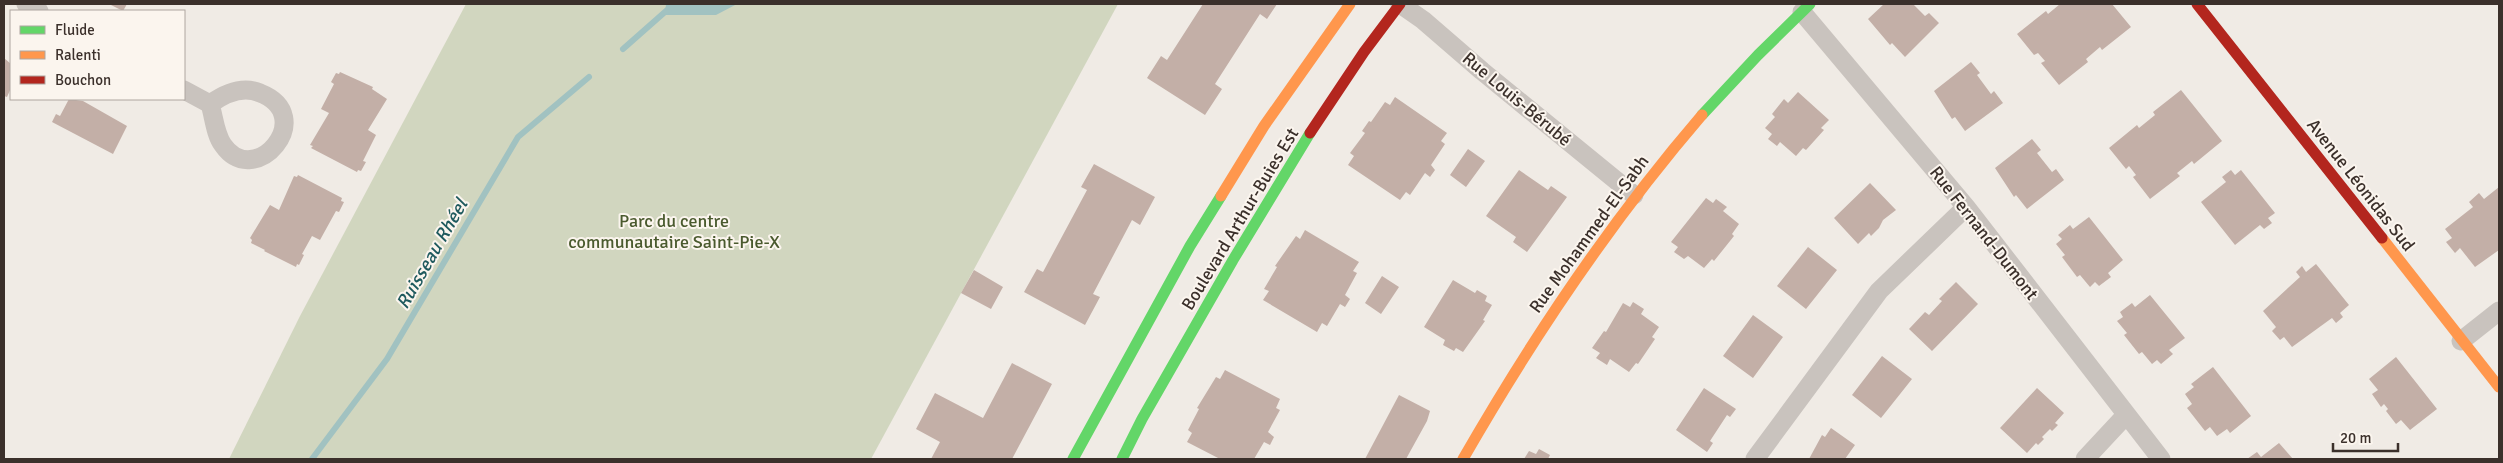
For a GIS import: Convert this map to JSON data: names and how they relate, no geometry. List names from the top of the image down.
{
  "streets": {
    "street": [
      "Rue Louis-Bérubé",
      "Avenue Léonidas Sud",
      "Boulevard Arthur-Buies Est",
      "Rue Fernand-Dumont",
      "Rue Mohammed-El-Sabh"
    ]
  },
  "crossings": [
    ["Rue Louis-Bérubé", "Boulevard Arthur-Buies Est"],
    ["Rue Louis-Bérubé", "Rue Mohammed-El-Sabh"],
    ["Rue Fernand-Dumont", "Rue Mohammed-El-Sabh"]
  ],
  "water": ["Ruisseau Rhéel"],
  "parks": ["Parc du centre communautaire Saint-Pie-X"],
  "legend": ["Fluide", "Ralenti", "Bouchon"],
  "scale_bar": "20 m"
}
